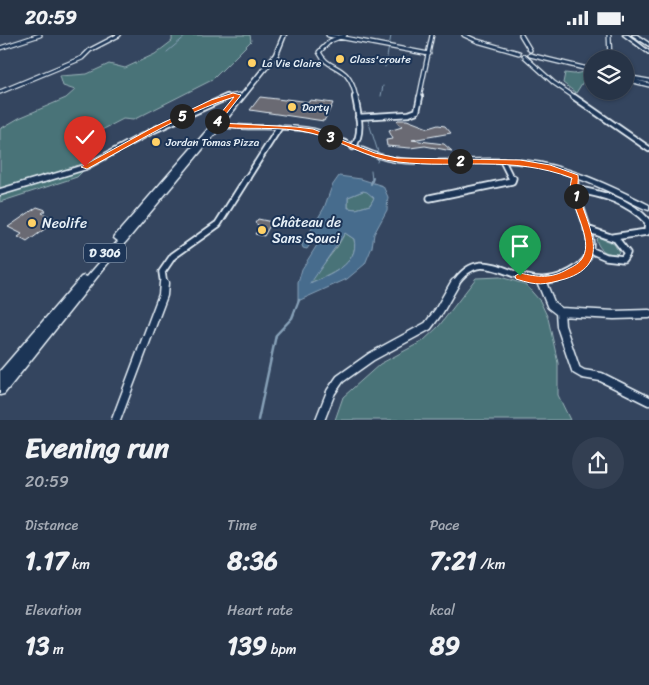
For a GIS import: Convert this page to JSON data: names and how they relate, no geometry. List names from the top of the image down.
{
  "streets": {
    "main road": ["D 306"]
  },
  "places": [
    "Class'croute",
    "La Vie Claire",
    "Darty",
    "Jordan Tomas Pizza",
    "Neolife",
    "Château de Sans Souci"
  ],
  "page": {
    "status": "20:59",
    "pins": [
      "5",
      "4",
      "3",
      "2",
      "1"
    ],
    "heading": ["Evening run", "20:59"],
    "stats": [
      ["Distance", "1.17 km"],
      ["Time", "8:36"],
      ["Pace", "7:21 /km"],
      ["Elevation", "13 m"],
      ["Heart rate", "139 bpm"],
      ["kcal", "89"]
    ]
  }
}
